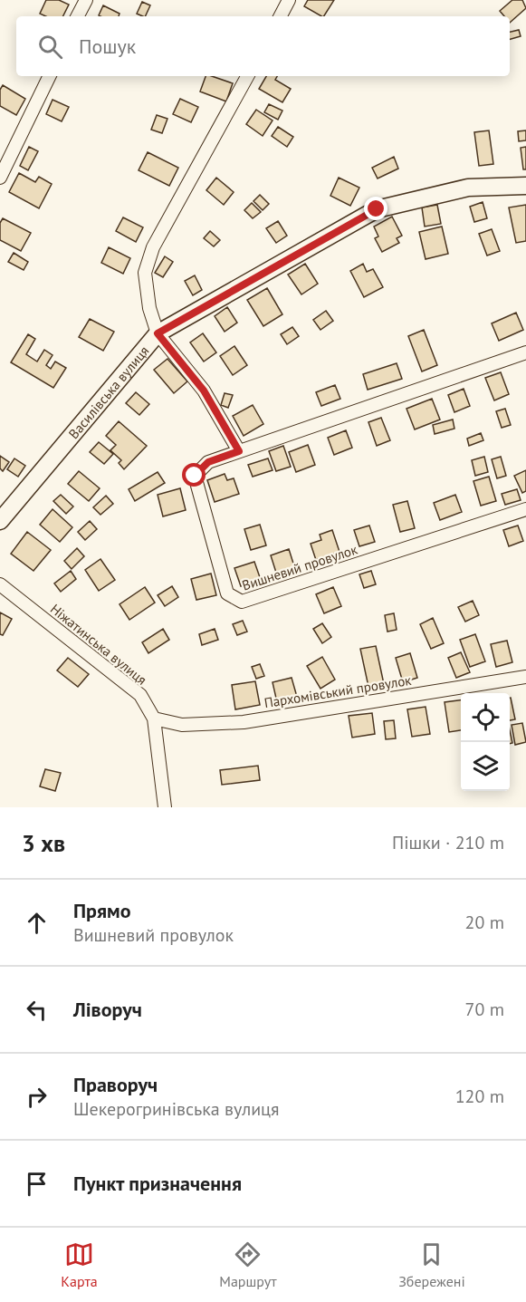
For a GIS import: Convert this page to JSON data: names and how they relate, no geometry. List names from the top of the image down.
{
  "streets": {
    "street": [
      "Василівська вулиця",
      "Вишневий провулок",
      "Ніжатинська вулиця",
      "Пархомівський провулок"
    ]
  },
  "crossings": [
    ["Ніжатинська вулиця", "Пархомівський провулок"]
  ],
  "page": {
    "search": "Пошук",
    "heading": ["3 хв", "Пішки · 210 m"],
    "list": [
      ["Прямо", "Вишневий провулок", "20 m"],
      ["Ліворуч", "70 m"],
      ["Праворуч", "Шекерогринівська вулиця", "120 m"],
      "Пункт призначення"
    ],
    "nav": ["Карта", "Маршрут", "Збережені"]
  }
}
